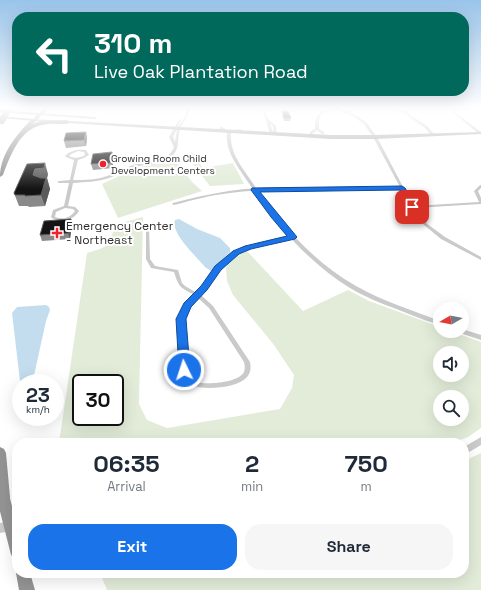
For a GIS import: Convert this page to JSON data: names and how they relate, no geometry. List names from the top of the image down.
{
  "places": {
    "other": ["Growing Room Child Development Centers"],
    "health": ["Emergency Center - Northeast"]
  },
  "north": "left",
  "page": {
    "turn": ["310 m", "Live Oak Plantation Road"],
    "speed": "23 km/h",
    "limit": "30",
    "eta": [
      "06:35",
      "Arrival",
      "2",
      "min",
      "750",
      "m"
    ],
    "buttons": ["Exit", "Share"]
  }
}
